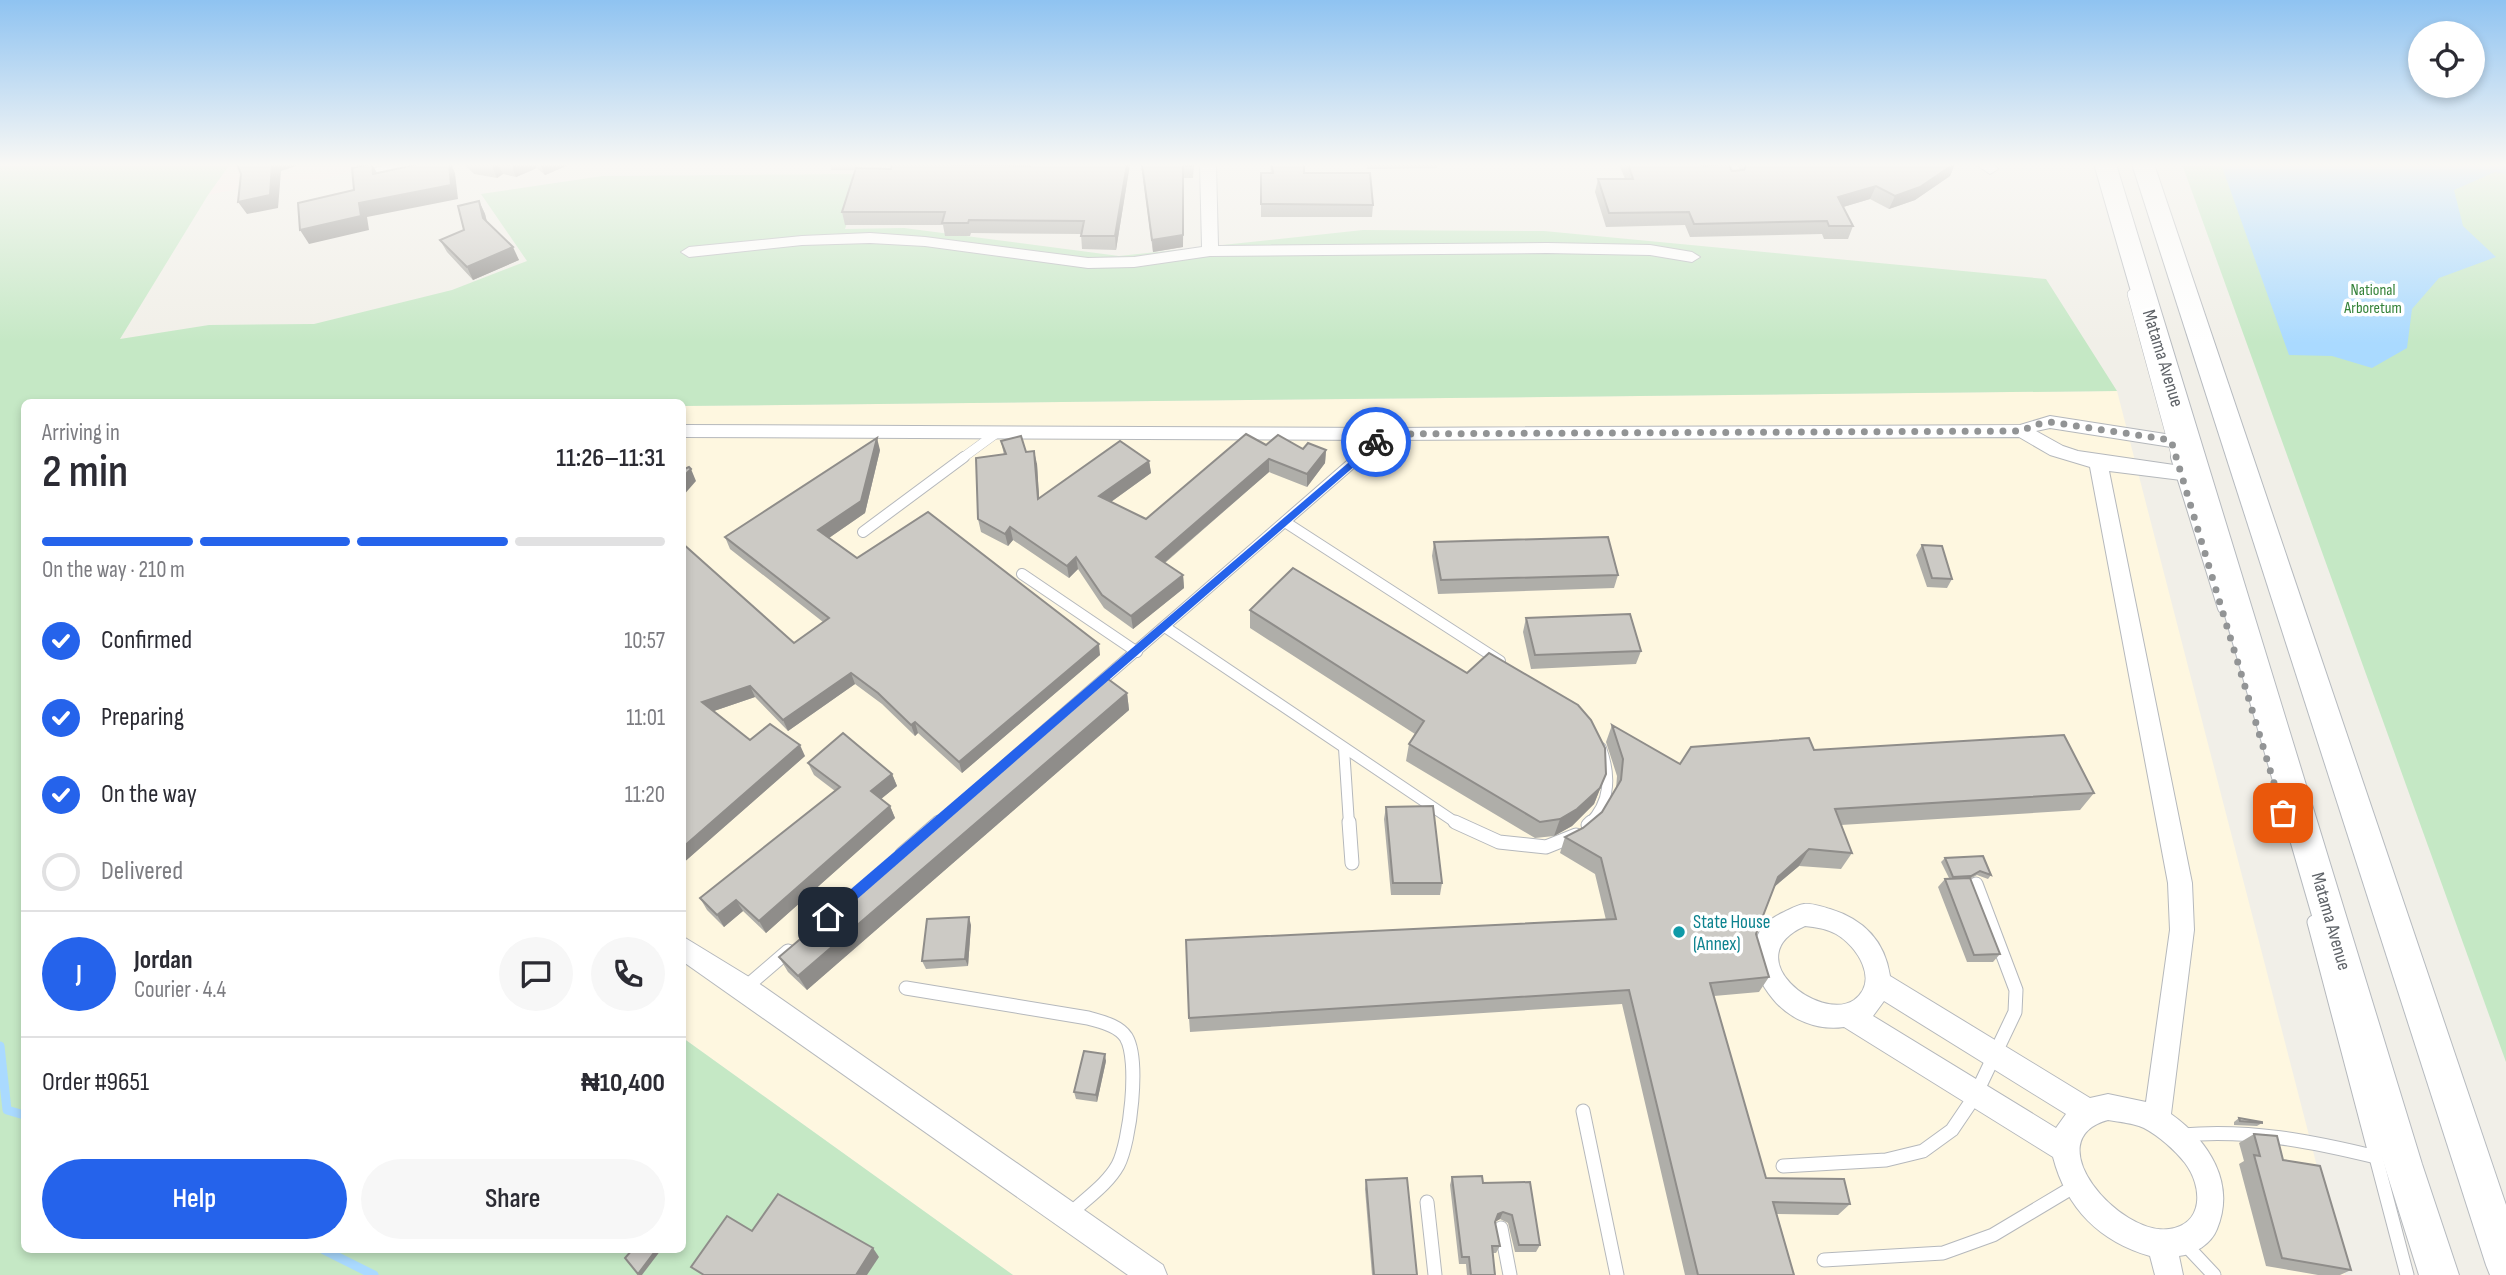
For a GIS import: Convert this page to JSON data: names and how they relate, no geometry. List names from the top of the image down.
{
  "streets": {
    "main road": ["Matama Avenue"]
  },
  "parks": ["National Arboretum"],
  "places": ["State House (Annex)"],
  "page": {
    "heading": ["2 min", "Arriving in", "11:26–11:31"],
    "panel": [
      "Jordan",
      "Courier · 4.4",
      "Order #9651",
      "₦10,400"
    ],
    "bar": "On the way · 210 m",
    "list": [
      ["Confirmed", "10:57"],
      ["Preparing", "11:01"],
      ["On the way", "11:20"],
      "Delivered"
    ],
    "round": "J",
    "buttons": ["Help", "Share"]
  }
}
